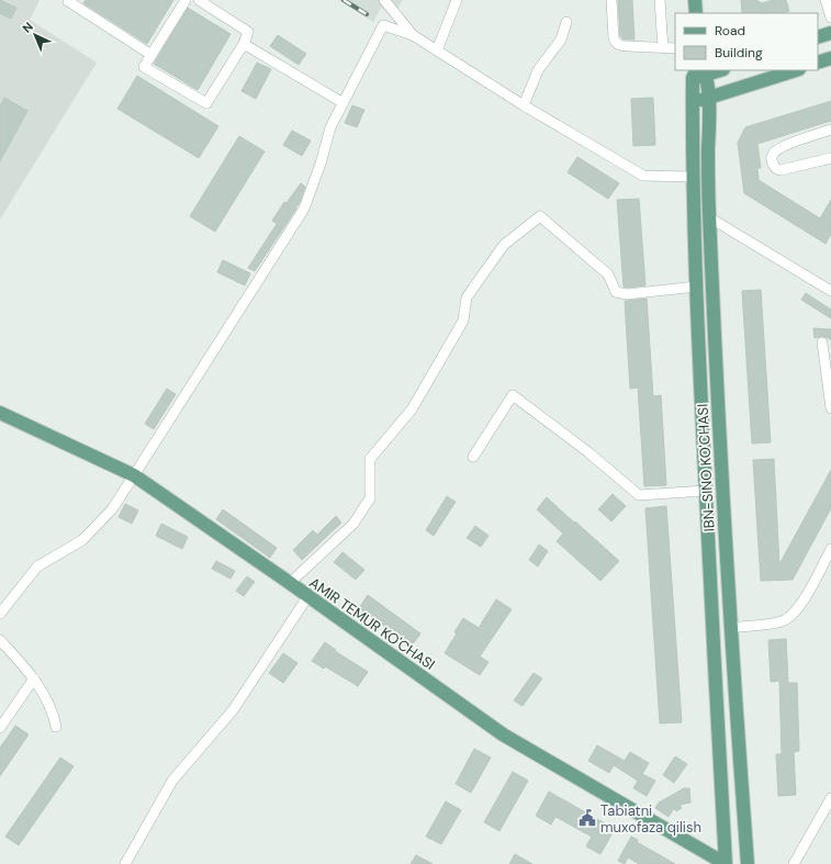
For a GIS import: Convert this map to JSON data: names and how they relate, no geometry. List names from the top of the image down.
{
  "streets": {
    "main road": ["IBN-SINO KO'CHASI", "AMIR TEMUR KO'CHASI"]
  },
  "crossings": [
    ["IBN-SINO KO'CHASI", "AMIR TEMUR KO'CHASI"]
  ],
  "places": {
    "public building": ["Tabiatni muxofaza qilish"]
  },
  "legend": ["Road", "Building"],
  "north": "top left"
}
